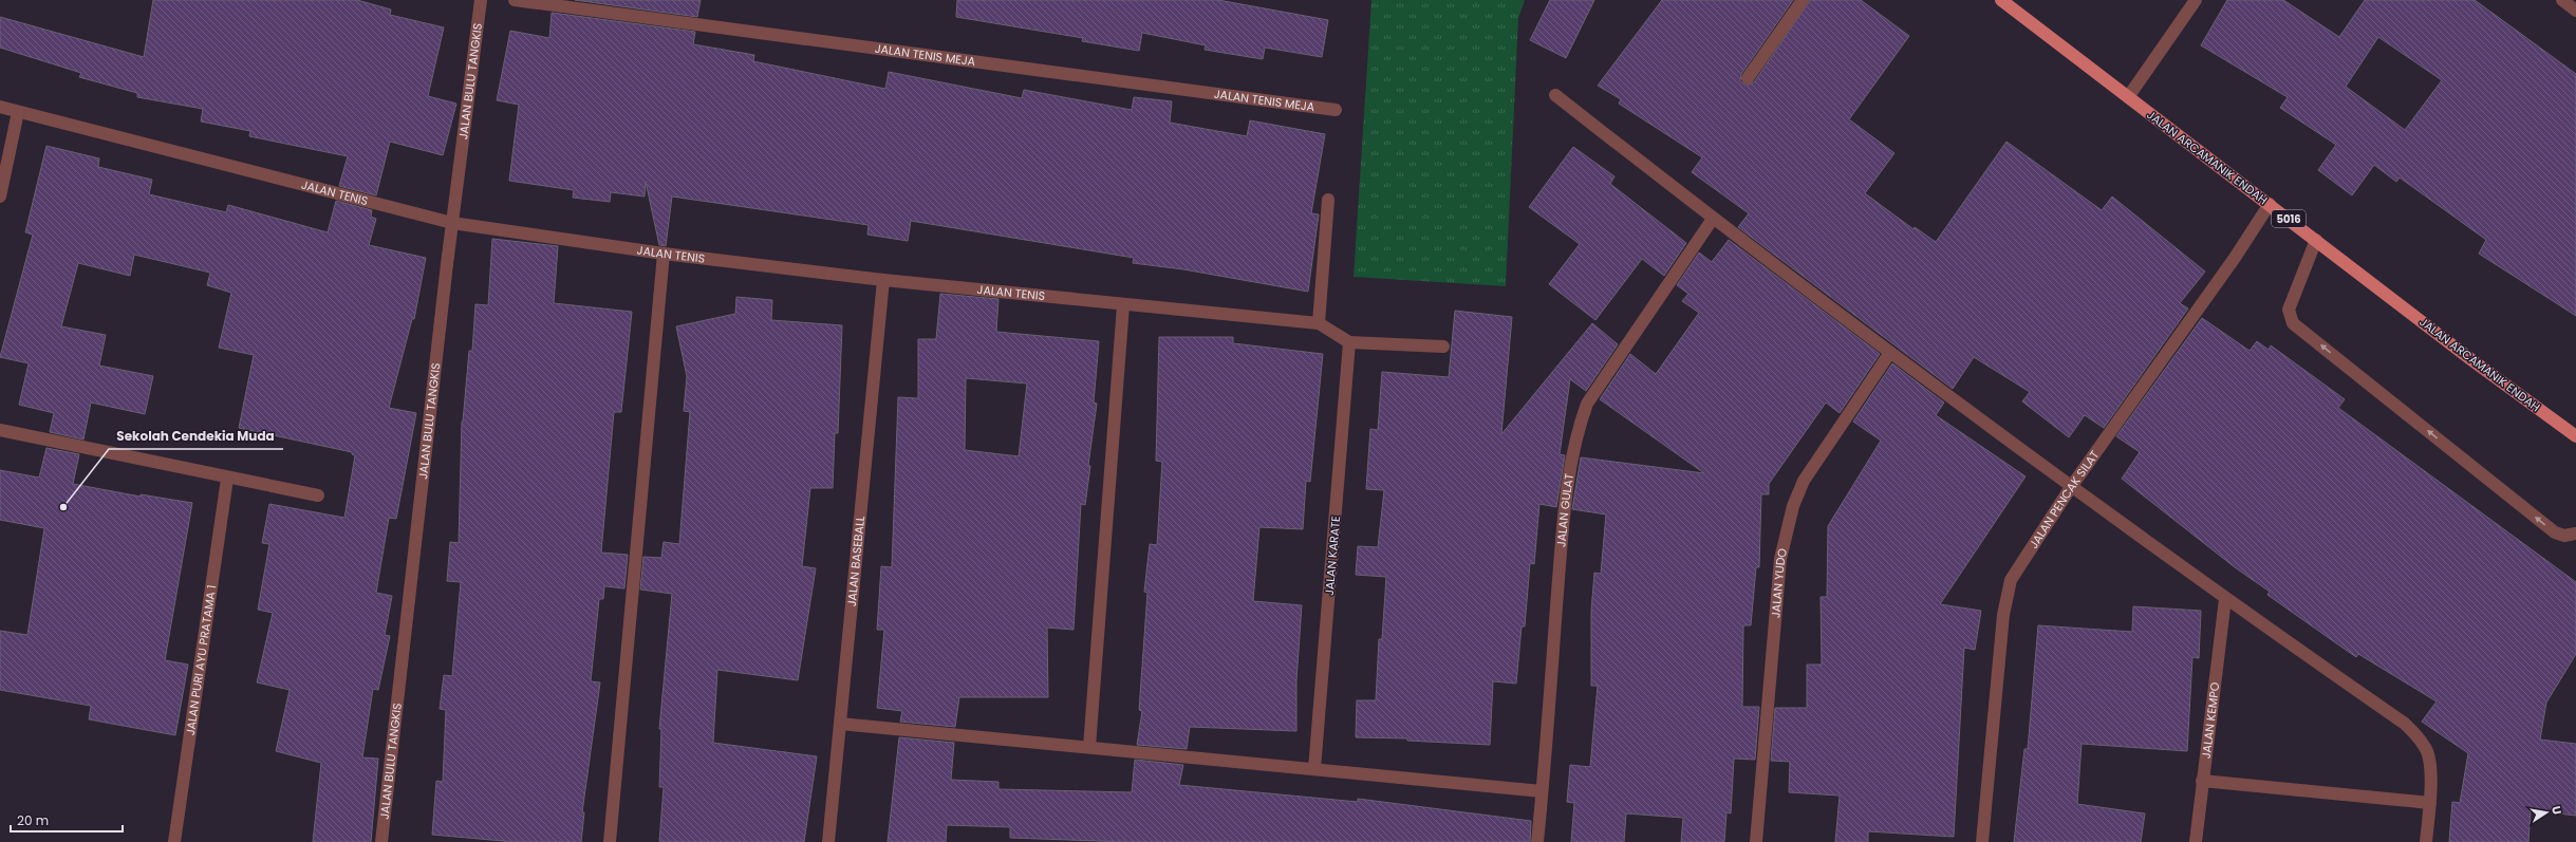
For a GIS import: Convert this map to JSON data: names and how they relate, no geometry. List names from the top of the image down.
{
  "streets": {
    "main road": ["JALAN ARCAMANIK ENDAH", "5016"],
    "street": [
      "JALAN TENIS MEJA",
      "JALAN BULU TANGKIS",
      "JALAN TENIS",
      "JALAN PENCAK SILAT",
      "JALAN GULAT",
      "JALAN KARATE",
      "JALAN BASEBALL",
      "JALAN YUDO",
      "JALAN PURI AYU PRATAMA 1",
      "JALAN KEMPO"
    ]
  },
  "crossings": [
    ["JALAN BULU TANGKIS", "JALAN TENIS"],
    ["JALAN ARCAMANIK ENDAH", "JALAN PENCAK SILAT"],
    ["JALAN TENIS", "JALAN KARATE"],
    ["JALAN TENIS", "JALAN BASEBALL"]
  ],
  "places": ["Sekolah Cendekia Muda"],
  "scale_bar": "20 m",
  "north": "right"
}
